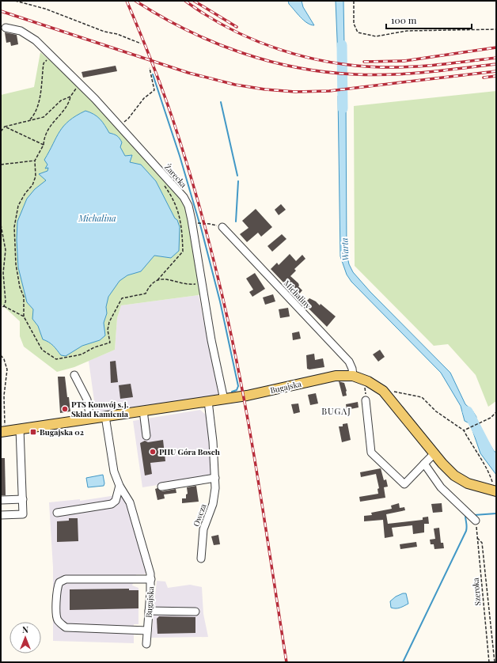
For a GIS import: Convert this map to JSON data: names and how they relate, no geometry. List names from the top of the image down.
{
  "streets": {
    "main road": ["Bugajska"],
    "street": ["Żarecka", "Michaliny", "Owcza"],
    "path": ["Szeroka"]
  },
  "crossings": [
    ["Żarecka", "Bugajska"],
    ["Michaliny", "Bugajska"],
    ["Bugajska", "Owcza"]
  ],
  "districts": ["BUGAJ"],
  "water": ["Michalina", "Warta"],
  "places": {
    "other": ["PTS Konwój s.j. Skład Kamienia", "PHU Góra Bosch"],
    "transit": ["Bugajska 02"]
  },
  "scale_bar": "100 m",
  "north": "top"
}
